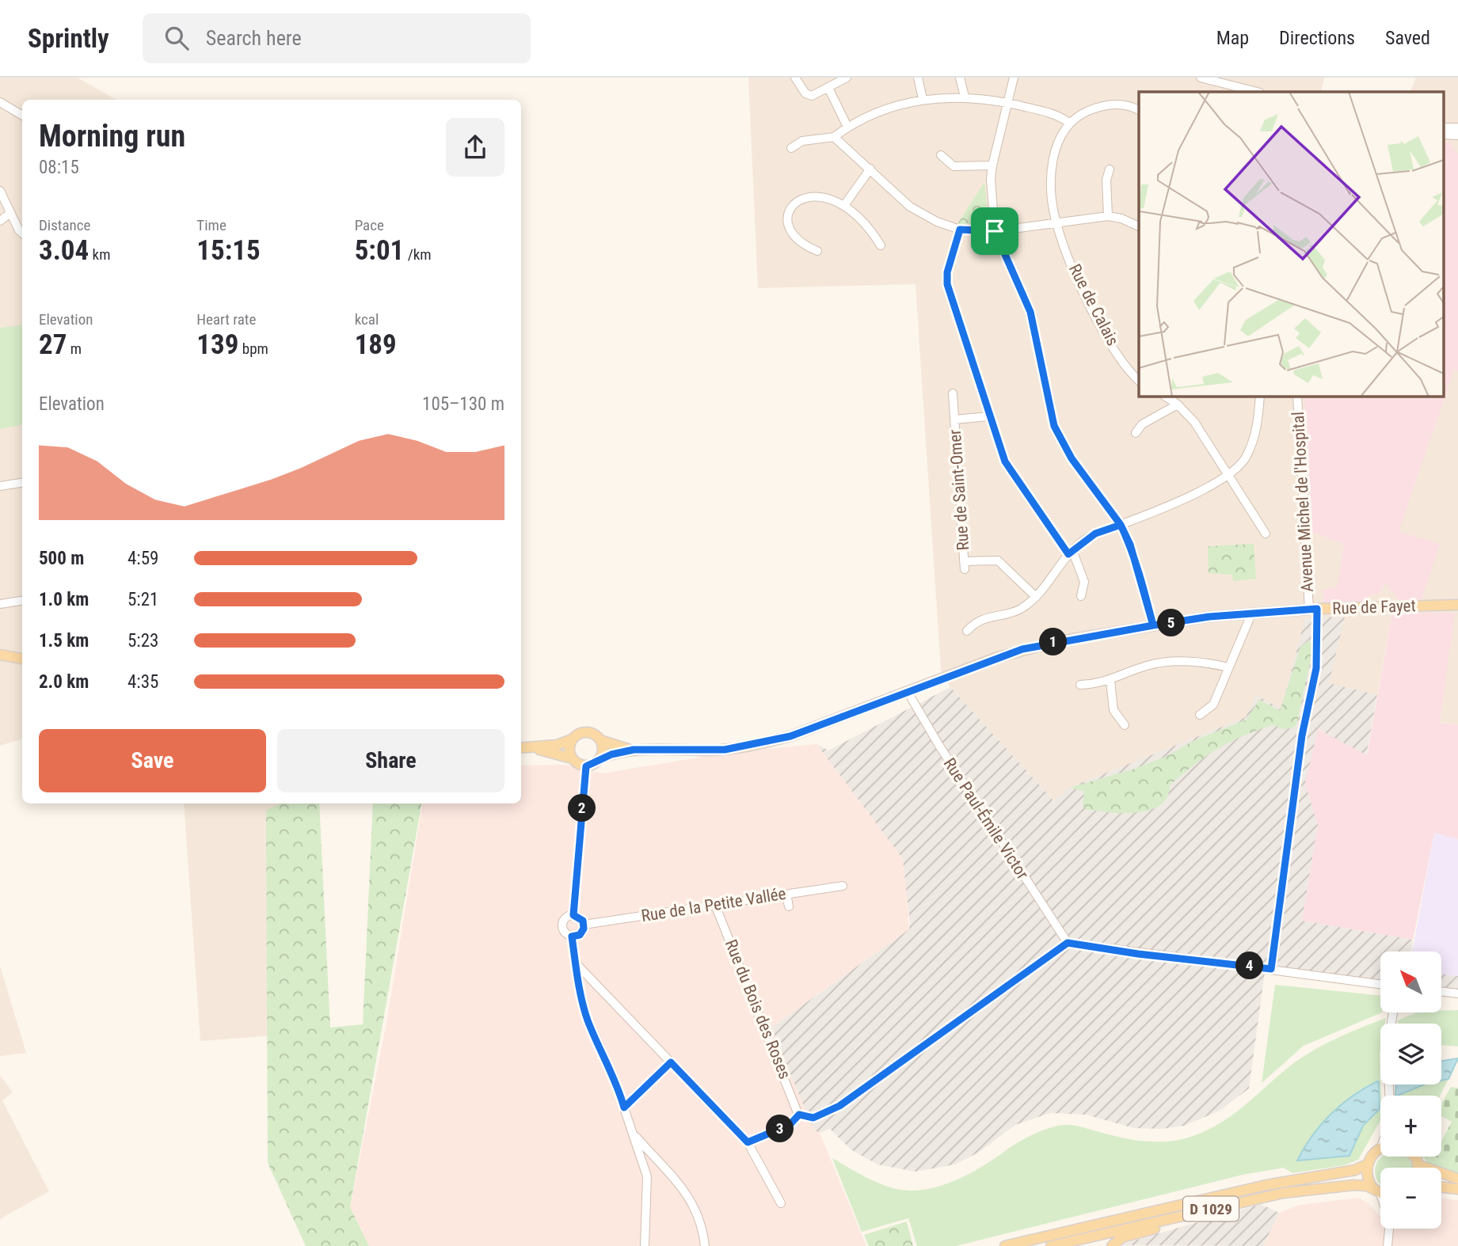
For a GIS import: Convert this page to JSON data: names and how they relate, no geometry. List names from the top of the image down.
{
  "streets": {
    "main road": ["Rue de Fayet", "D 1029"],
    "street": [
      "Rue de Calais",
      "Rue de Saint-Omer",
      "Avenue Michel de l'Hospital",
      "Rue Paul-Émile Victor",
      "Rue de la Petite Vallée",
      "Rue du Bois des Roses"
    ]
  },
  "crossings": [
    ["Avenue Michel de l'Hospital", "Rue de Fayet"],
    ["Rue de Fayet", "Rue Paul-Émile Victor"],
    ["Rue de la Petite Vallée", "Rue du Bois des Roses"]
  ],
  "north": "top left",
  "page": {
    "header": "Sprintly",
    "search": "Search here",
    "nav": ["Map", "Directions", "Saved"],
    "heading": ["Morning run", "08:15"],
    "stats": [
      ["Distance", "3.04 km"],
      ["Time", "15:15"],
      ["Pace", "5:01 /km"],
      ["Elevation", "27 m"],
      ["Heart rate", "139 bpm"],
      ["kcal", "189"]
    ],
    "chart": ["Elevation", "105–130 m"],
    "list": [
      {
        "name": "500 m",
        "note": "4:59"
      },
      {
        "name": "1.0 km",
        "note": "5:21"
      },
      {
        "name": "1.5 km",
        "note": "5:23"
      },
      {
        "name": "2.0 km",
        "note": "4:35"
      }
    ],
    "pins": [
      "5",
      "1",
      "2",
      "4",
      "3"
    ],
    "buttons": ["Save", "Share"],
    "map_buttons": ["+", "−"]
  }
}
